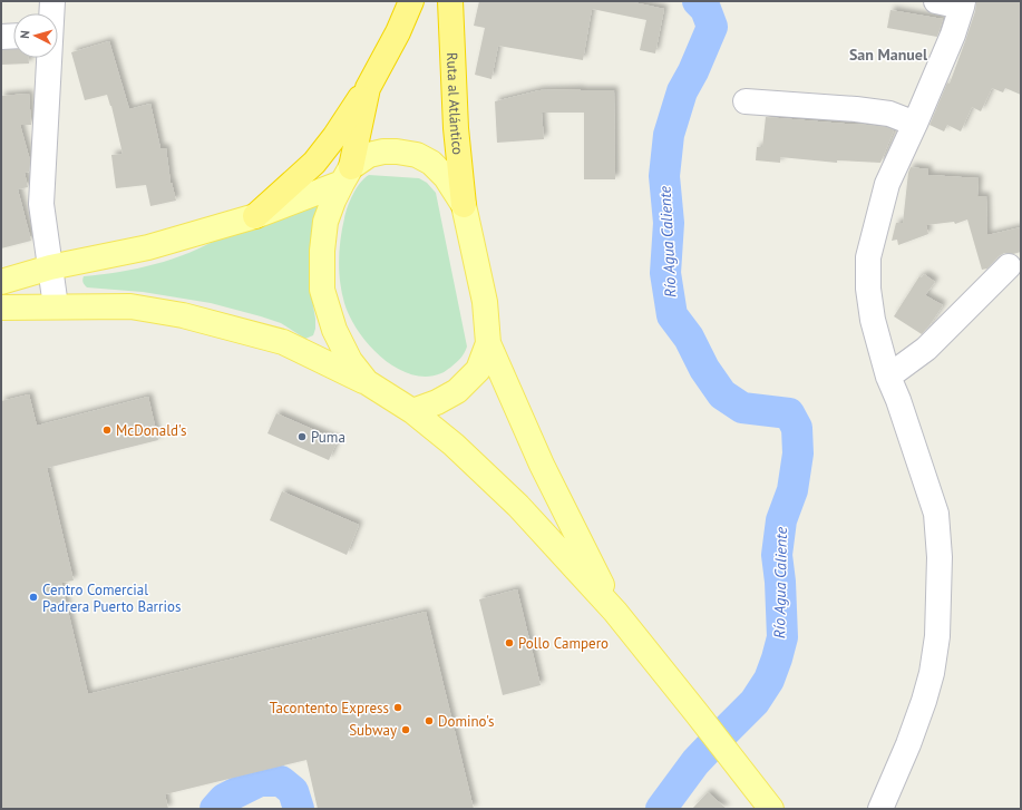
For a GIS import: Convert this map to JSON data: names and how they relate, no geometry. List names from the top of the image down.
{
  "streets": {
    "highway": ["Ruta al Atlántico"]
  },
  "districts": ["San Manuel"],
  "water": ["Río Agua Caliente"],
  "places": [
    "McDonald's",
    "Puma",
    "Centro Comercial Padrera Puerto Barrios",
    "Pollo Campero",
    "Tacontento Express",
    "Domino's",
    "Subway"
  ],
  "north": "left"
}
